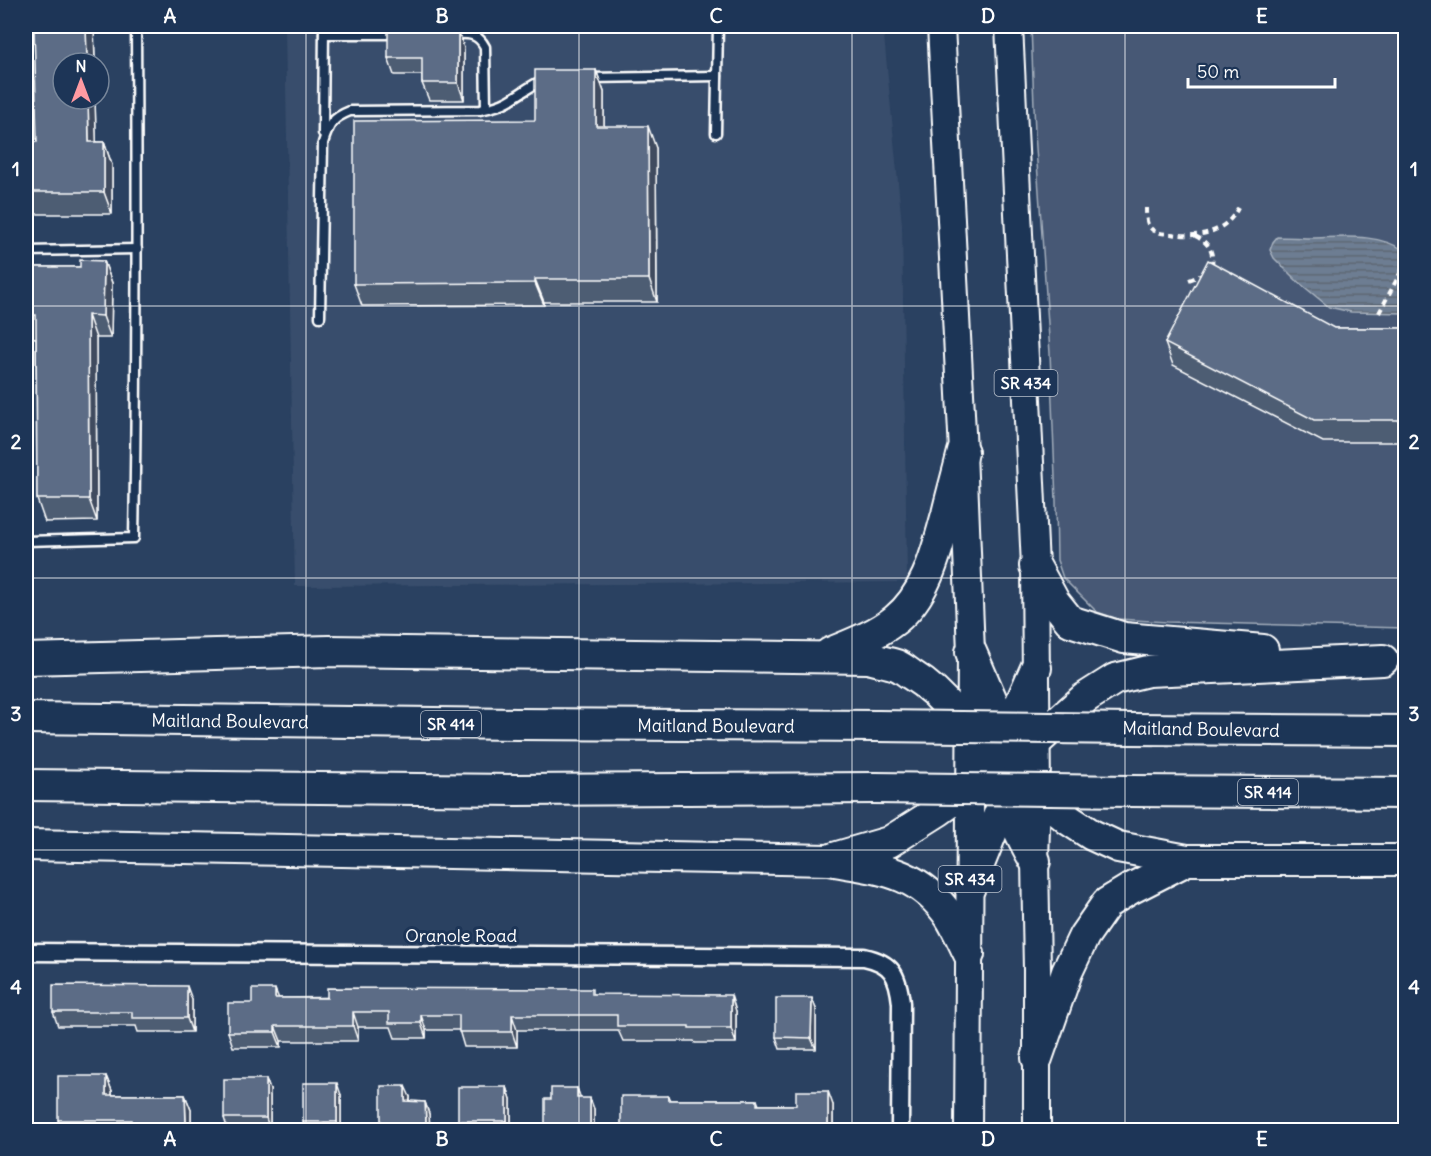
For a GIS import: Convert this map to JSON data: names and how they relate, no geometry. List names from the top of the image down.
{
  "streets": {
    "highway": ["Maitland Boulevard", "SR 414"],
    "main road": ["SR 434"],
    "street": ["Oranole Road"]
  },
  "scale_bar": "50 m",
  "north": "top",
  "grid": {
    "columns": [
      "A",
      "B",
      "C",
      "D",
      "E"
    ],
    "rows": [
      "1",
      "2",
      "3",
      "4"
    ]
  }
}
